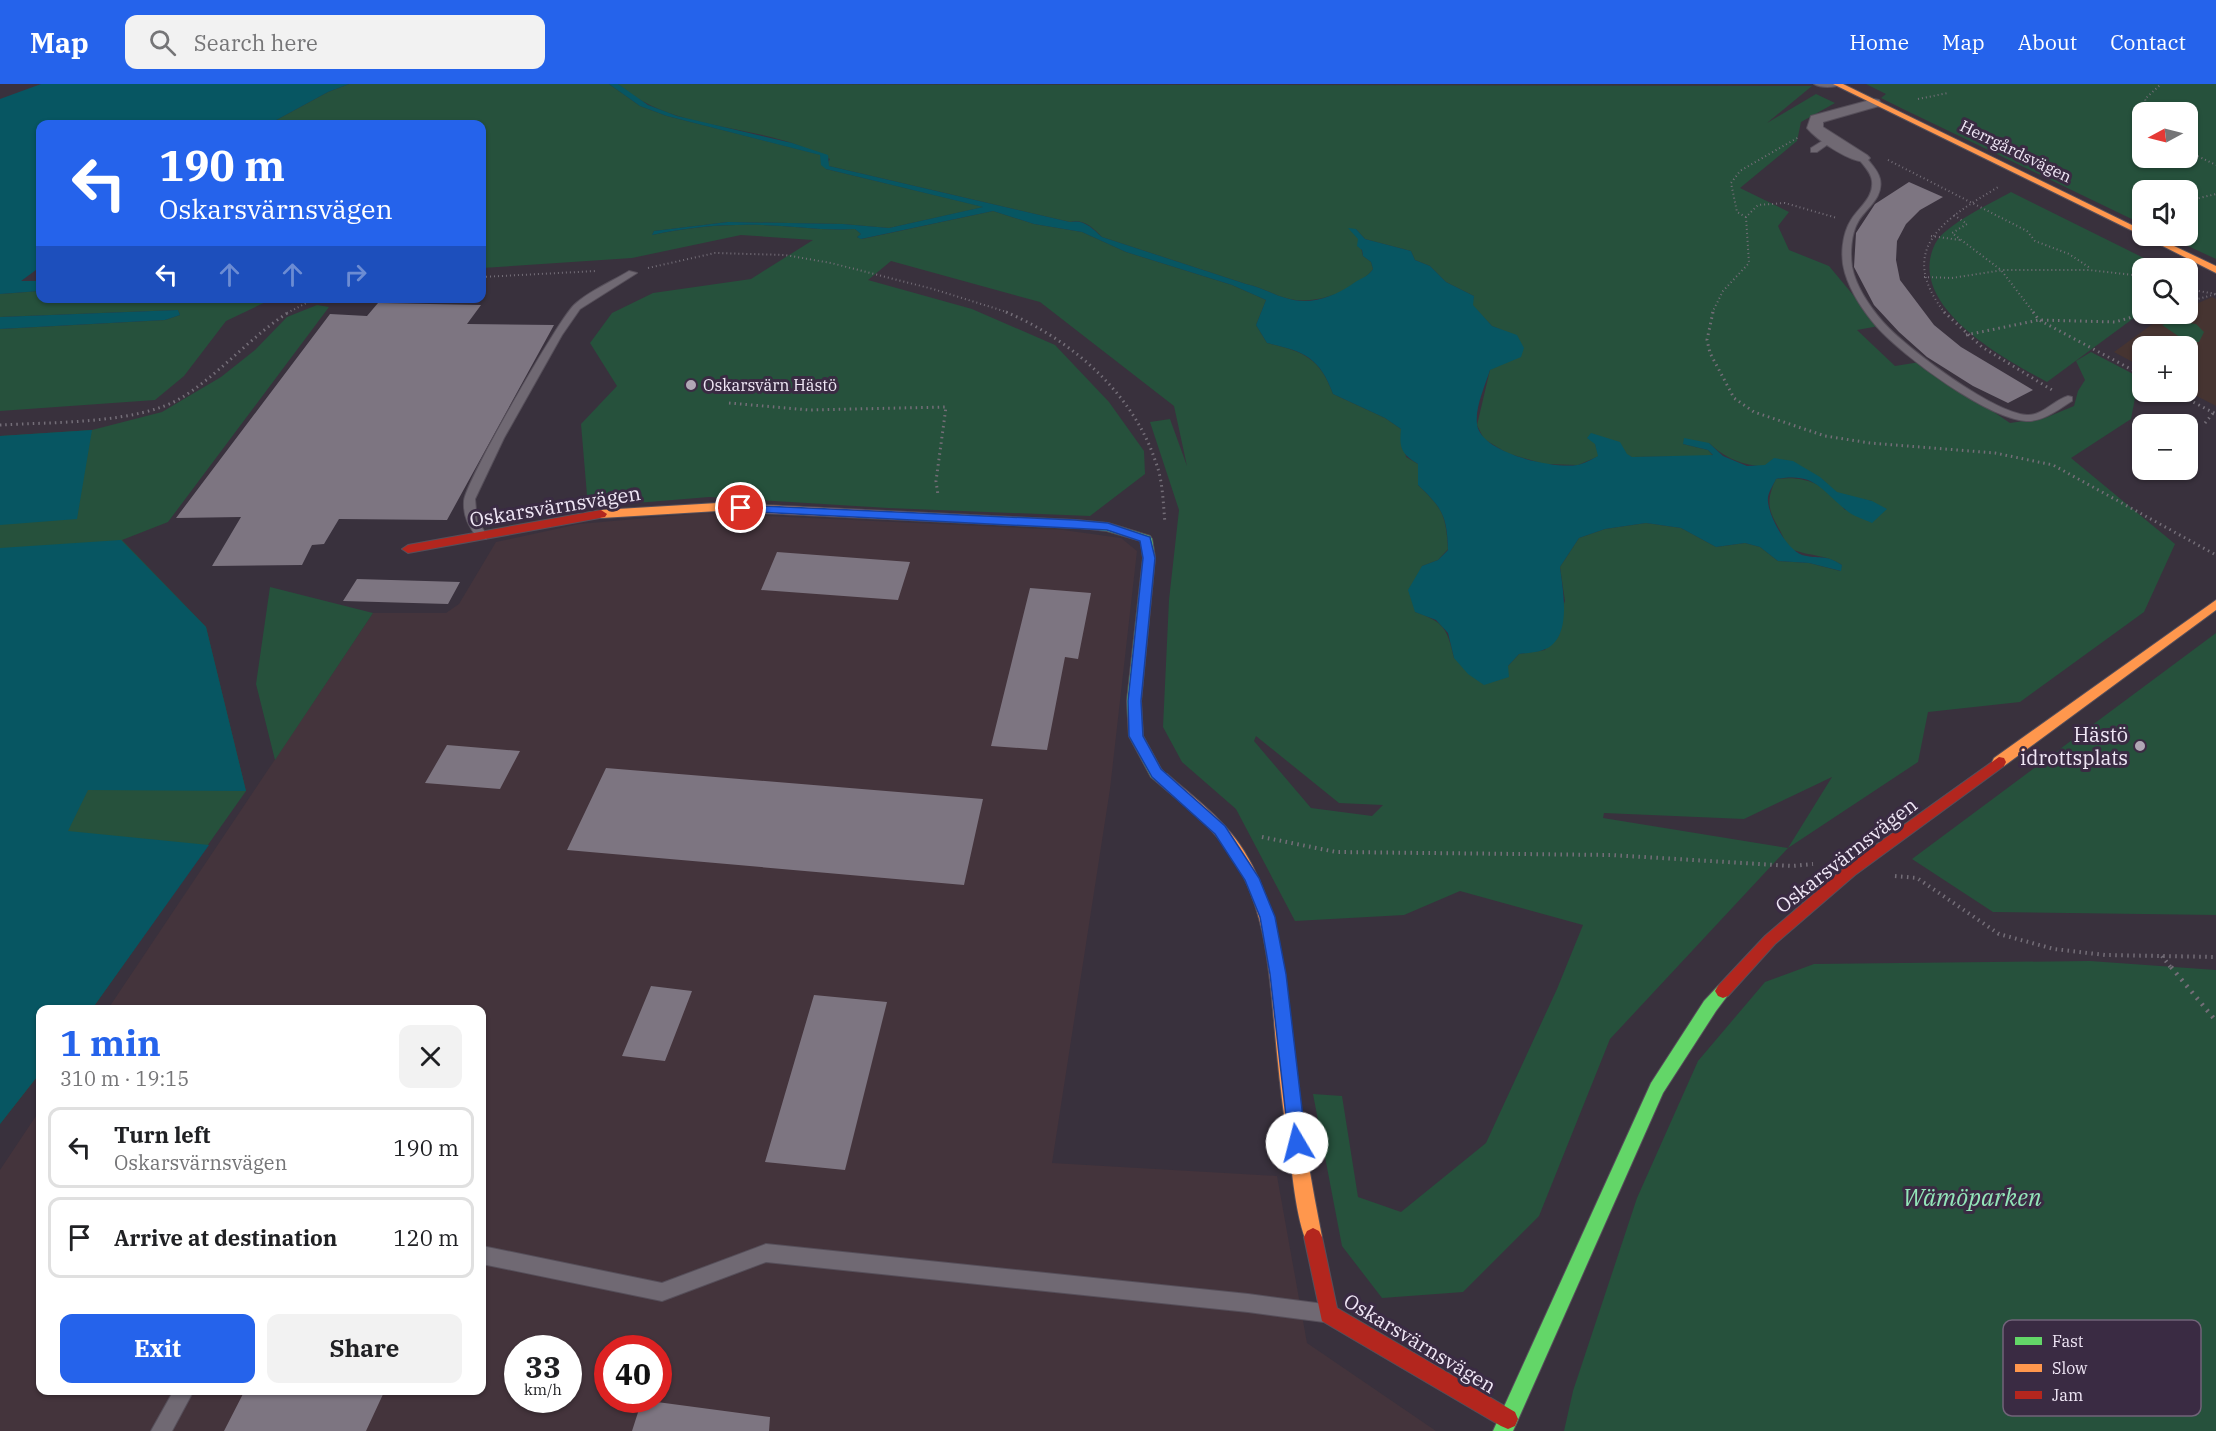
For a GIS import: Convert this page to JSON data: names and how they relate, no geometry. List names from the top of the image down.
{
  "streets": {
    "street": ["Herrgårdsvägen", "Oskarsvärnsvägen"]
  },
  "parks": ["Wämöparken"],
  "places": ["Oskarsvärn Hästö", "Hästö idrottsplats"],
  "legend": ["Fast", "Slow", "Jam"],
  "north": "left",
  "page": {
    "header": "Map",
    "search": "Search here",
    "nav": [
      "Home",
      "Map",
      "About",
      "Contact"
    ],
    "map_buttons": ["+", "−"],
    "turn": ["190 m", "Oskarsvärnsvägen"],
    "heading": ["1 min", "310 m · 19:15"],
    "list": [
      {
        "name": "Turn left",
        "note": "Oskarsvärnsvägen",
        "value": "190 m"
      },
      {
        "name": "Arrive at destination",
        "value": "120 m"
      }
    ],
    "buttons": ["Exit", "Share"],
    "speed": "33 km/h",
    "limit": "40"
  }
}
